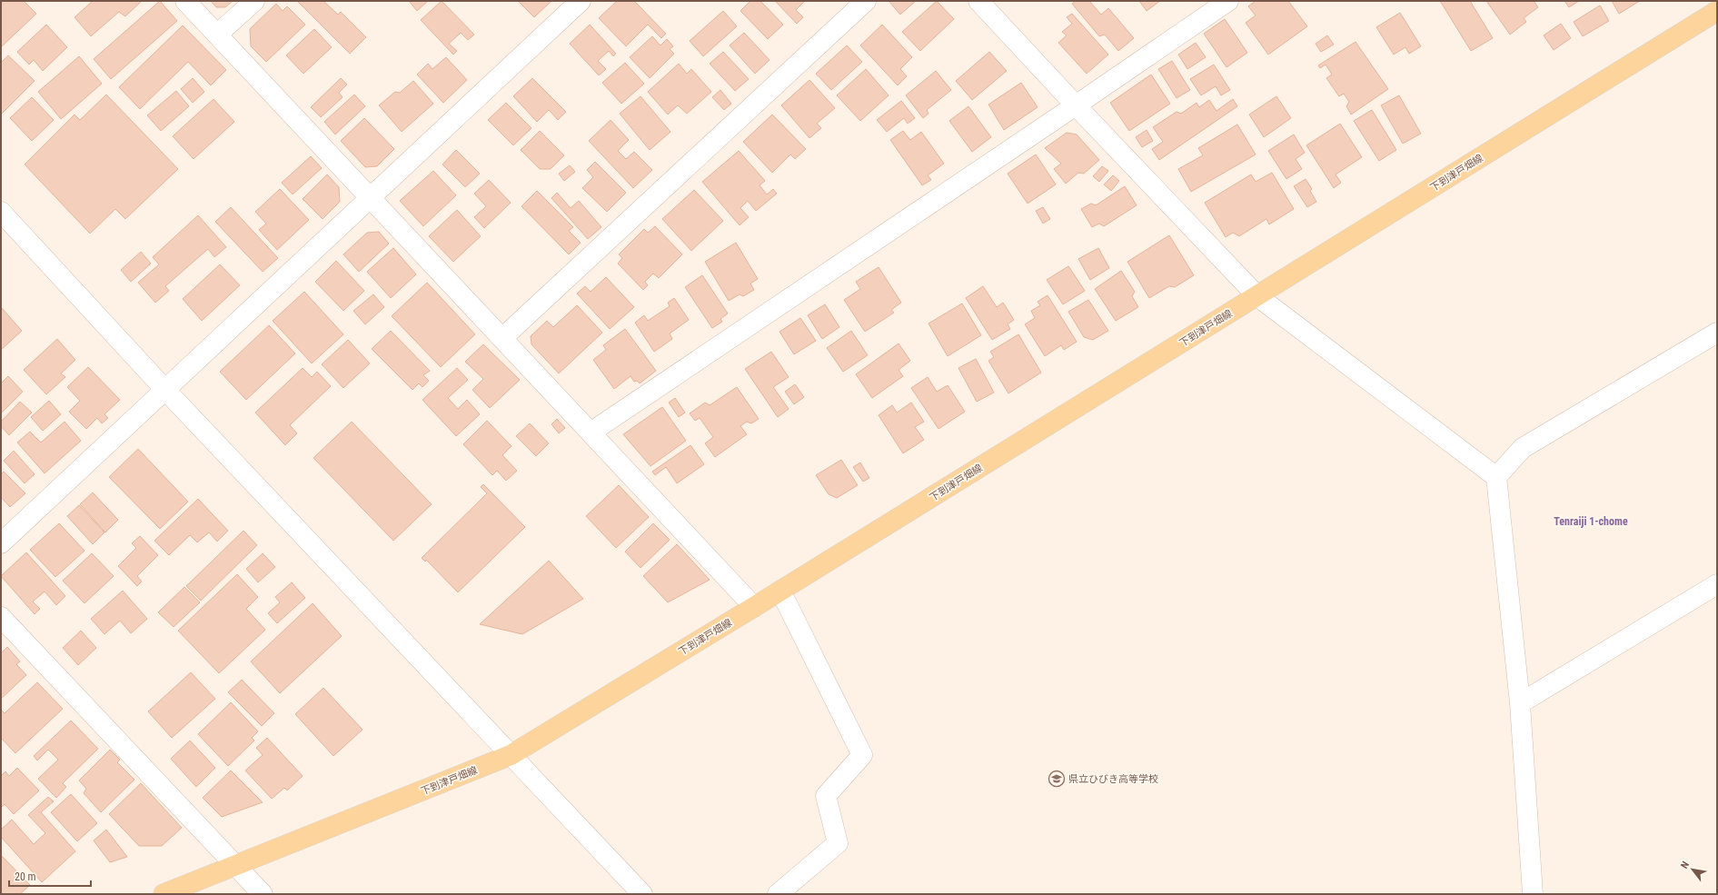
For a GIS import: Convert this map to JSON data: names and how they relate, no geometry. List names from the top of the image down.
{
  "streets": {
    "main road": ["下到津戸畑線"]
  },
  "districts": ["Tenraiji 1-chome"],
  "places": {
    "school or university": ["県立ひびき高等学校"]
  },
  "scale_bar": "20 m",
  "north": "top left"
}
